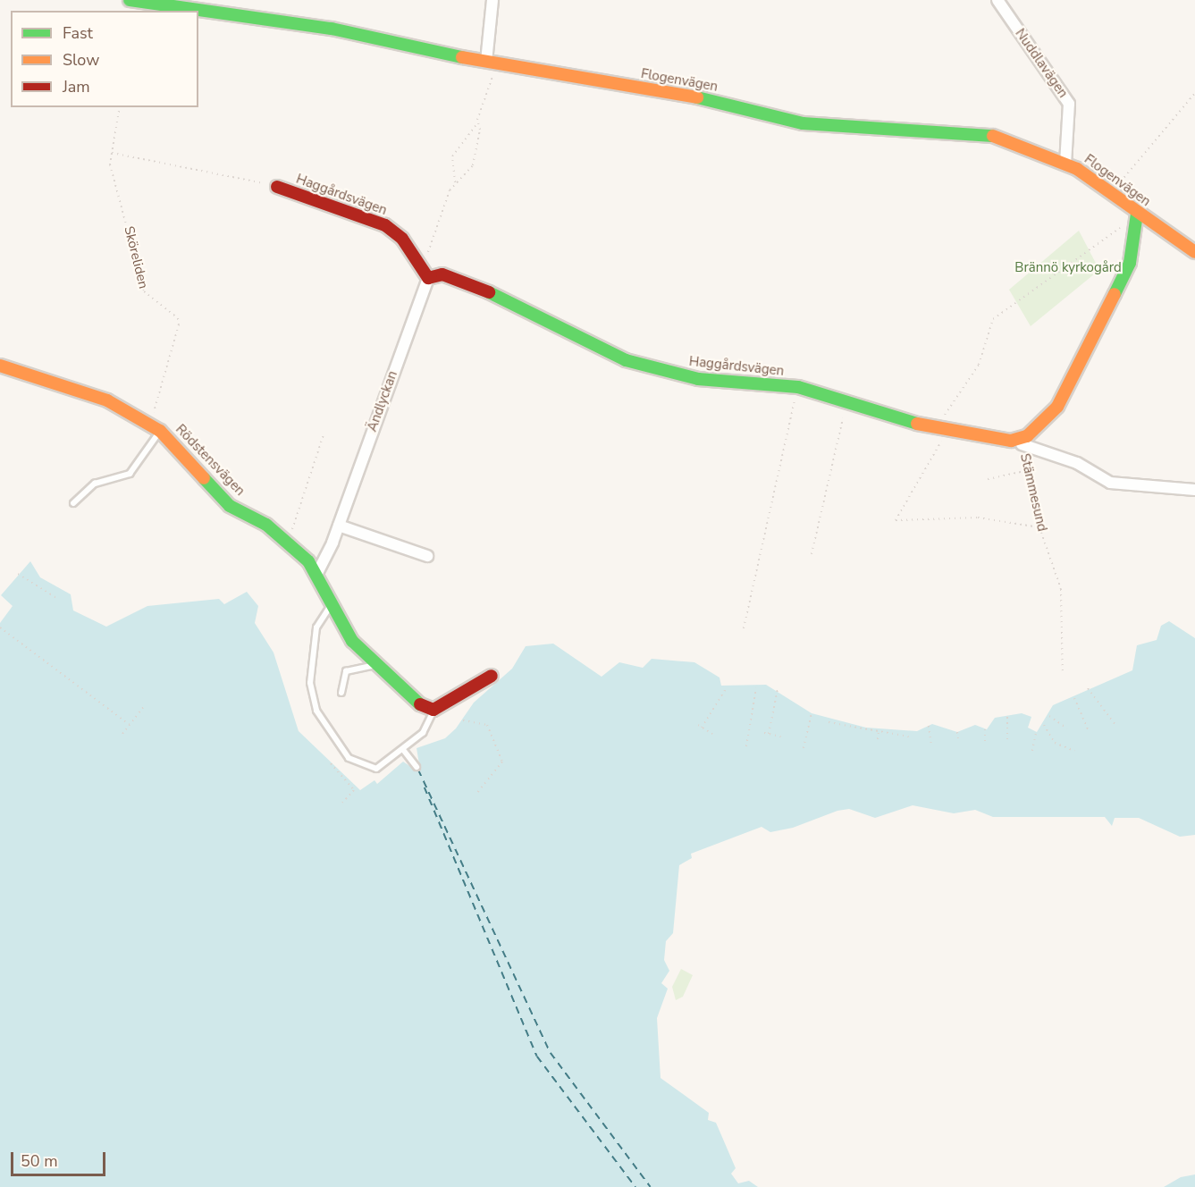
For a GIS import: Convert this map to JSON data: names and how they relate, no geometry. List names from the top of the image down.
{
  "streets": {
    "street": [
      "Nuddlavägen",
      "Flogenvägen",
      "Haggårdsvägen",
      "Ändlyckan",
      "Rödstensvägen"
    ],
    "path": ["Sköreliden", "Stämmesund"]
  },
  "crossings": [
    ["Nuddlavägen", "Flogenvägen"],
    ["Flogenvägen", "Haggårdsvägen"],
    ["Haggårdsvägen", "Sköreliden"],
    ["Haggårdsvägen", "Ändlyckan"],
    ["Sköreliden", "Rödstensvägen"],
    ["Ändlyckan", "Rödstensvägen"]
  ],
  "parks": ["Brännö kyrkogård"],
  "legend": ["Fast", "Slow", "Jam"],
  "scale_bar": "50 m"
}
